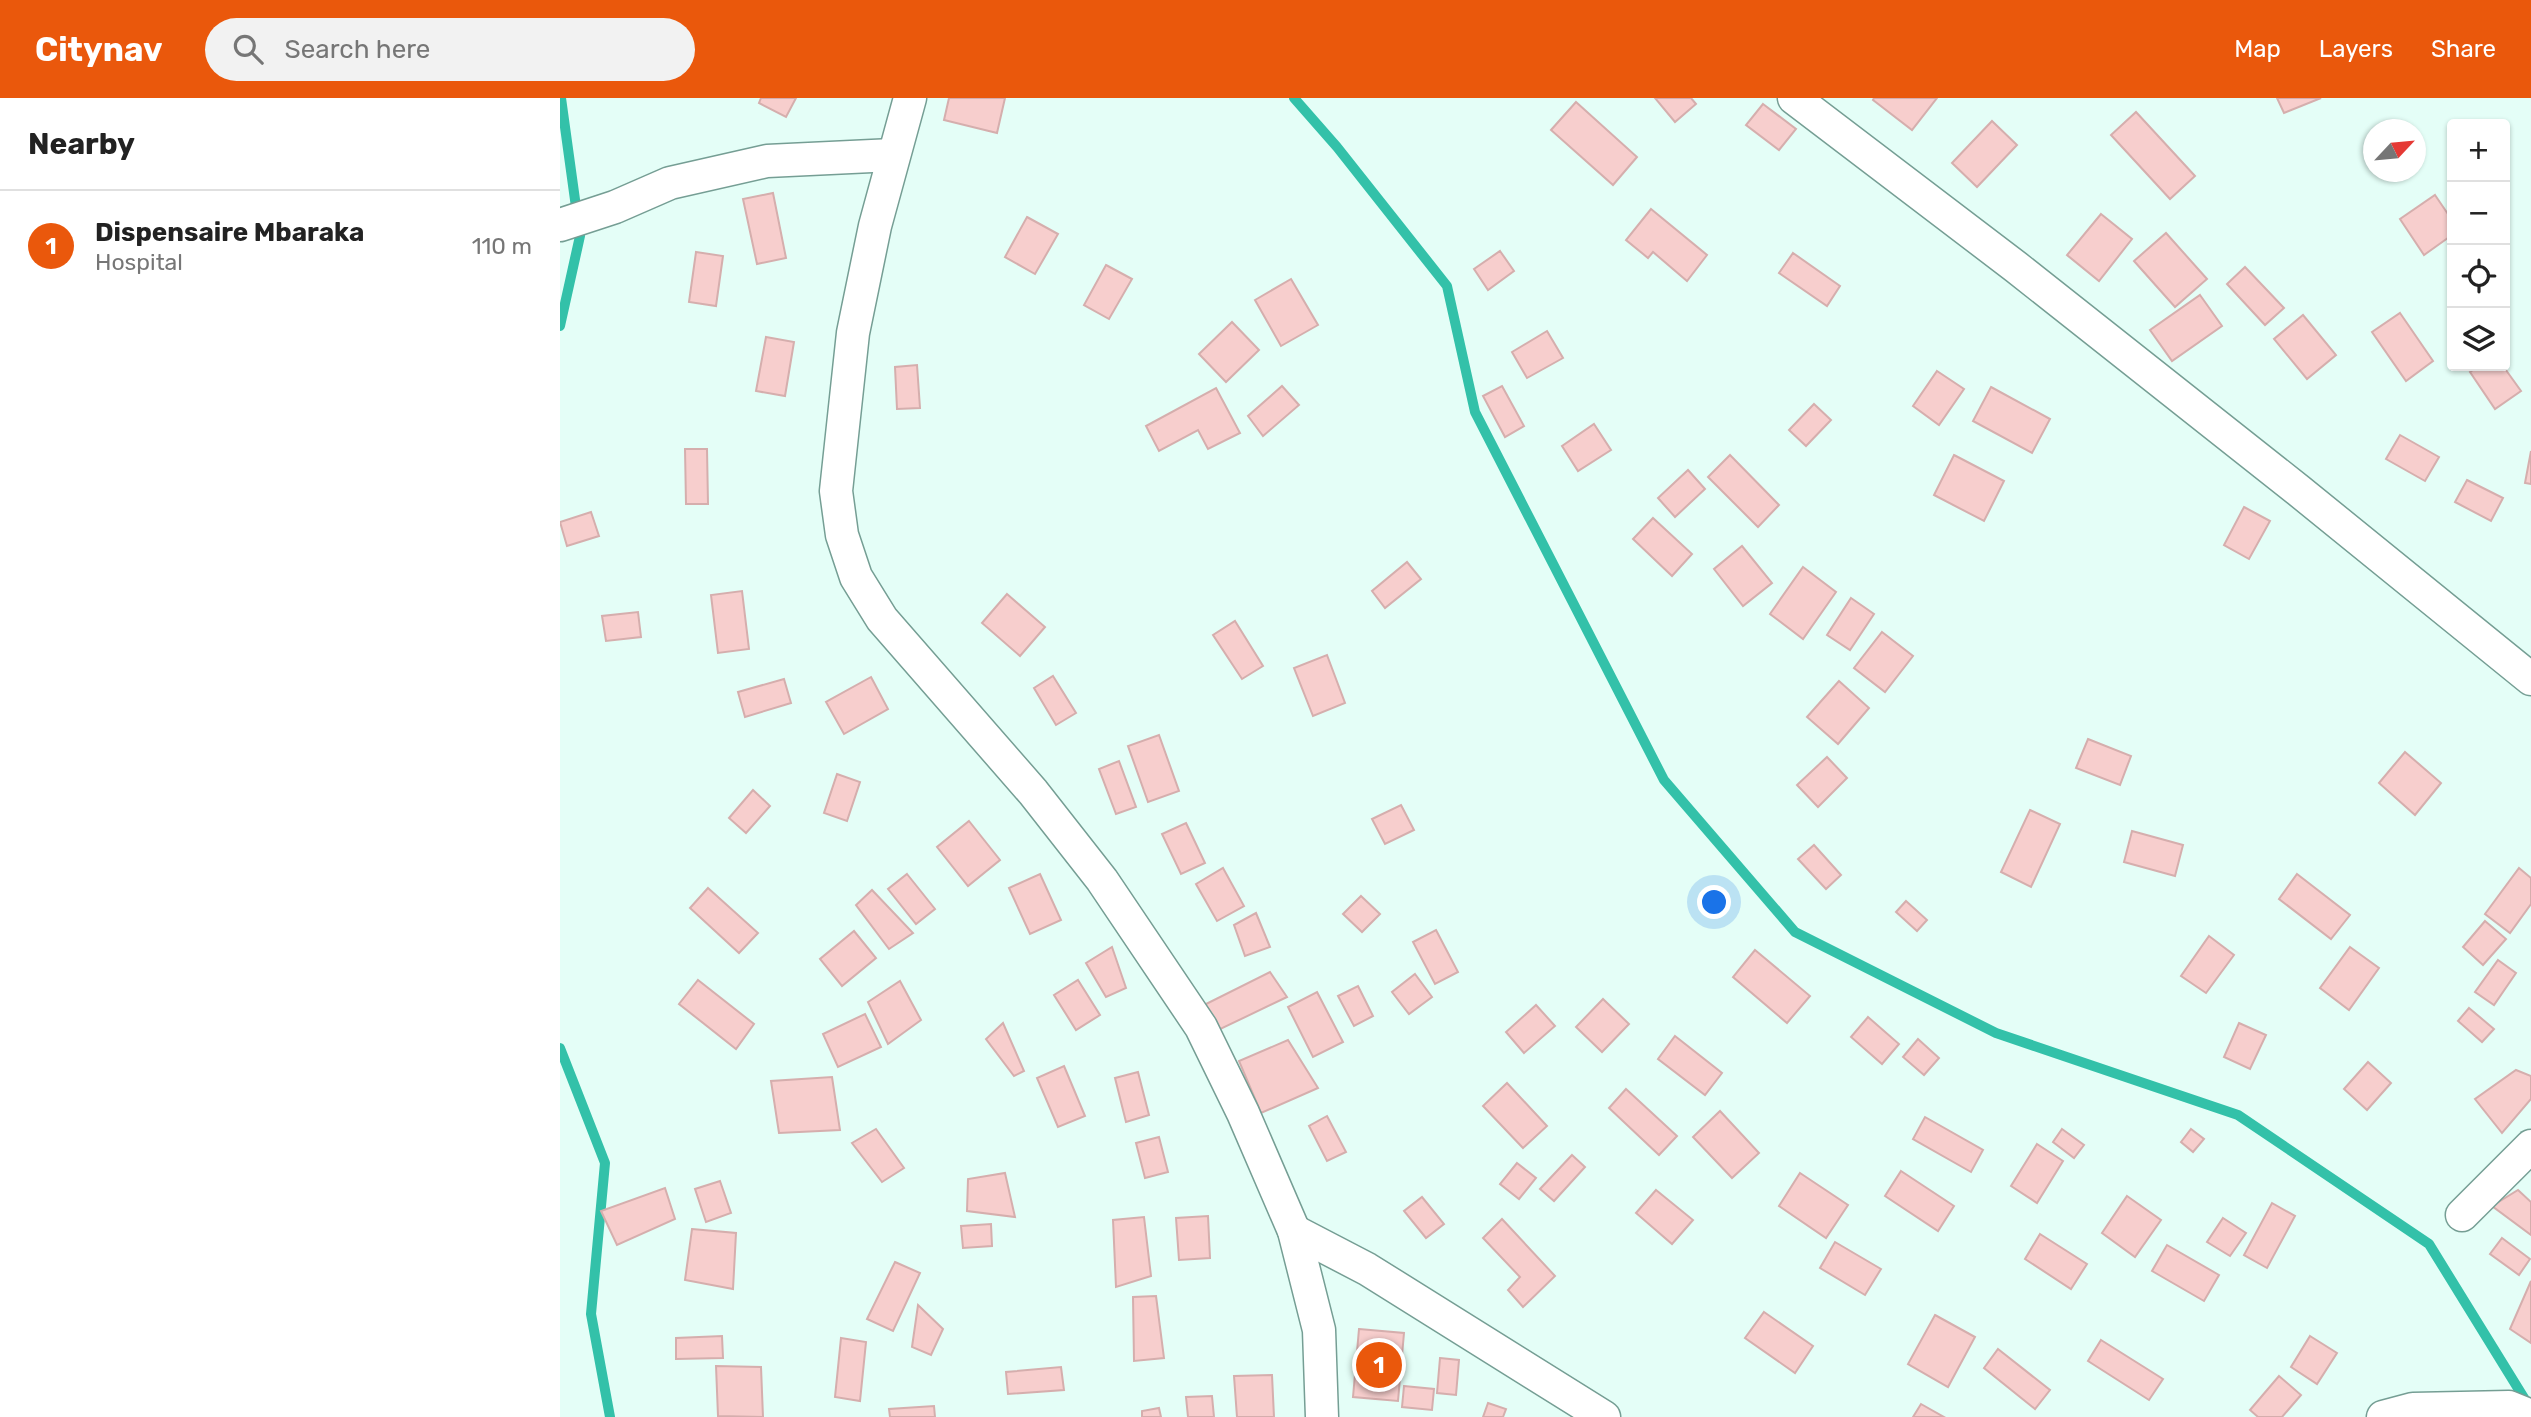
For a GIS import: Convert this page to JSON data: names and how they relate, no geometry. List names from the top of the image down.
{
  "north": "top right",
  "page": {
    "header": "Citynav",
    "search": "Search here",
    "nav": ["Map", "Layers", "Share"],
    "heading": "Nearby",
    "map_buttons": ["+", "−"],
    "list": [
      {
        "mark": "1",
        "name": "Dispensaire Mbaraka",
        "note": "Hospital",
        "value": "110 m"
      }
    ],
    "pins": "1"
  }
}
